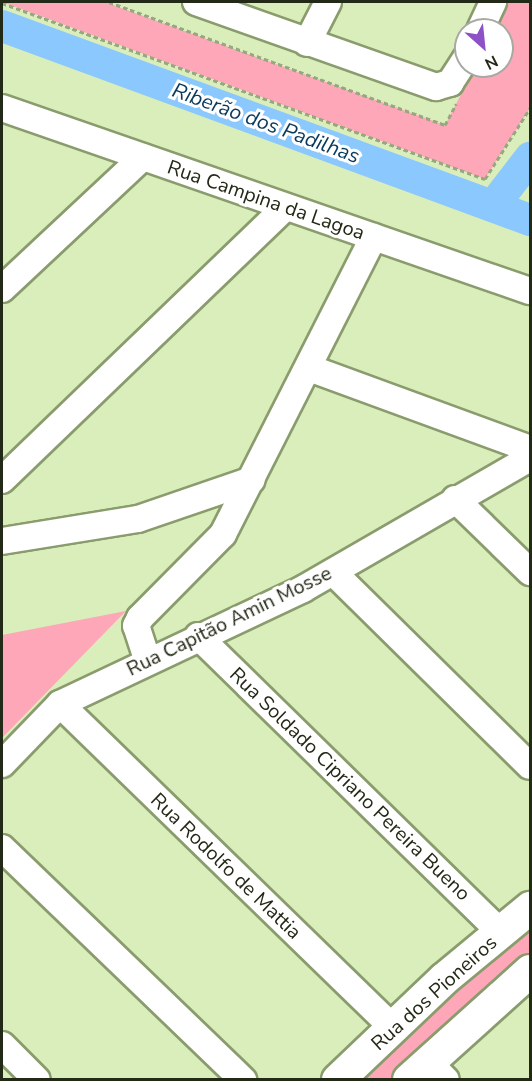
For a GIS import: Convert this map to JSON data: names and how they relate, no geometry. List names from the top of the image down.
{
  "streets": {
    "main road": ["Rua dos Pioneiros"],
    "street": [
      "Rua Campina da Lagoa",
      "Rua Capitão Amin Mosse",
      "Rua Soldado Cipriano Pereira Bueno",
      "Rua Rodolfo de Mattia"
    ]
  },
  "crossings": [
    ["Rua Capitão Amin Mosse", "Rua Soldado Cipriano Pereira Bueno"],
    ["Rua Capitão Amin Mosse", "Rua Rodolfo de Mattia"],
    ["Rua Soldado Cipriano Pereira Bueno", "Rua dos Pioneiros"],
    ["Rua Rodolfo de Mattia", "Rua dos Pioneiros"]
  ],
  "water": ["Riberão dos Padilhas"],
  "north": "bottom right"
}
